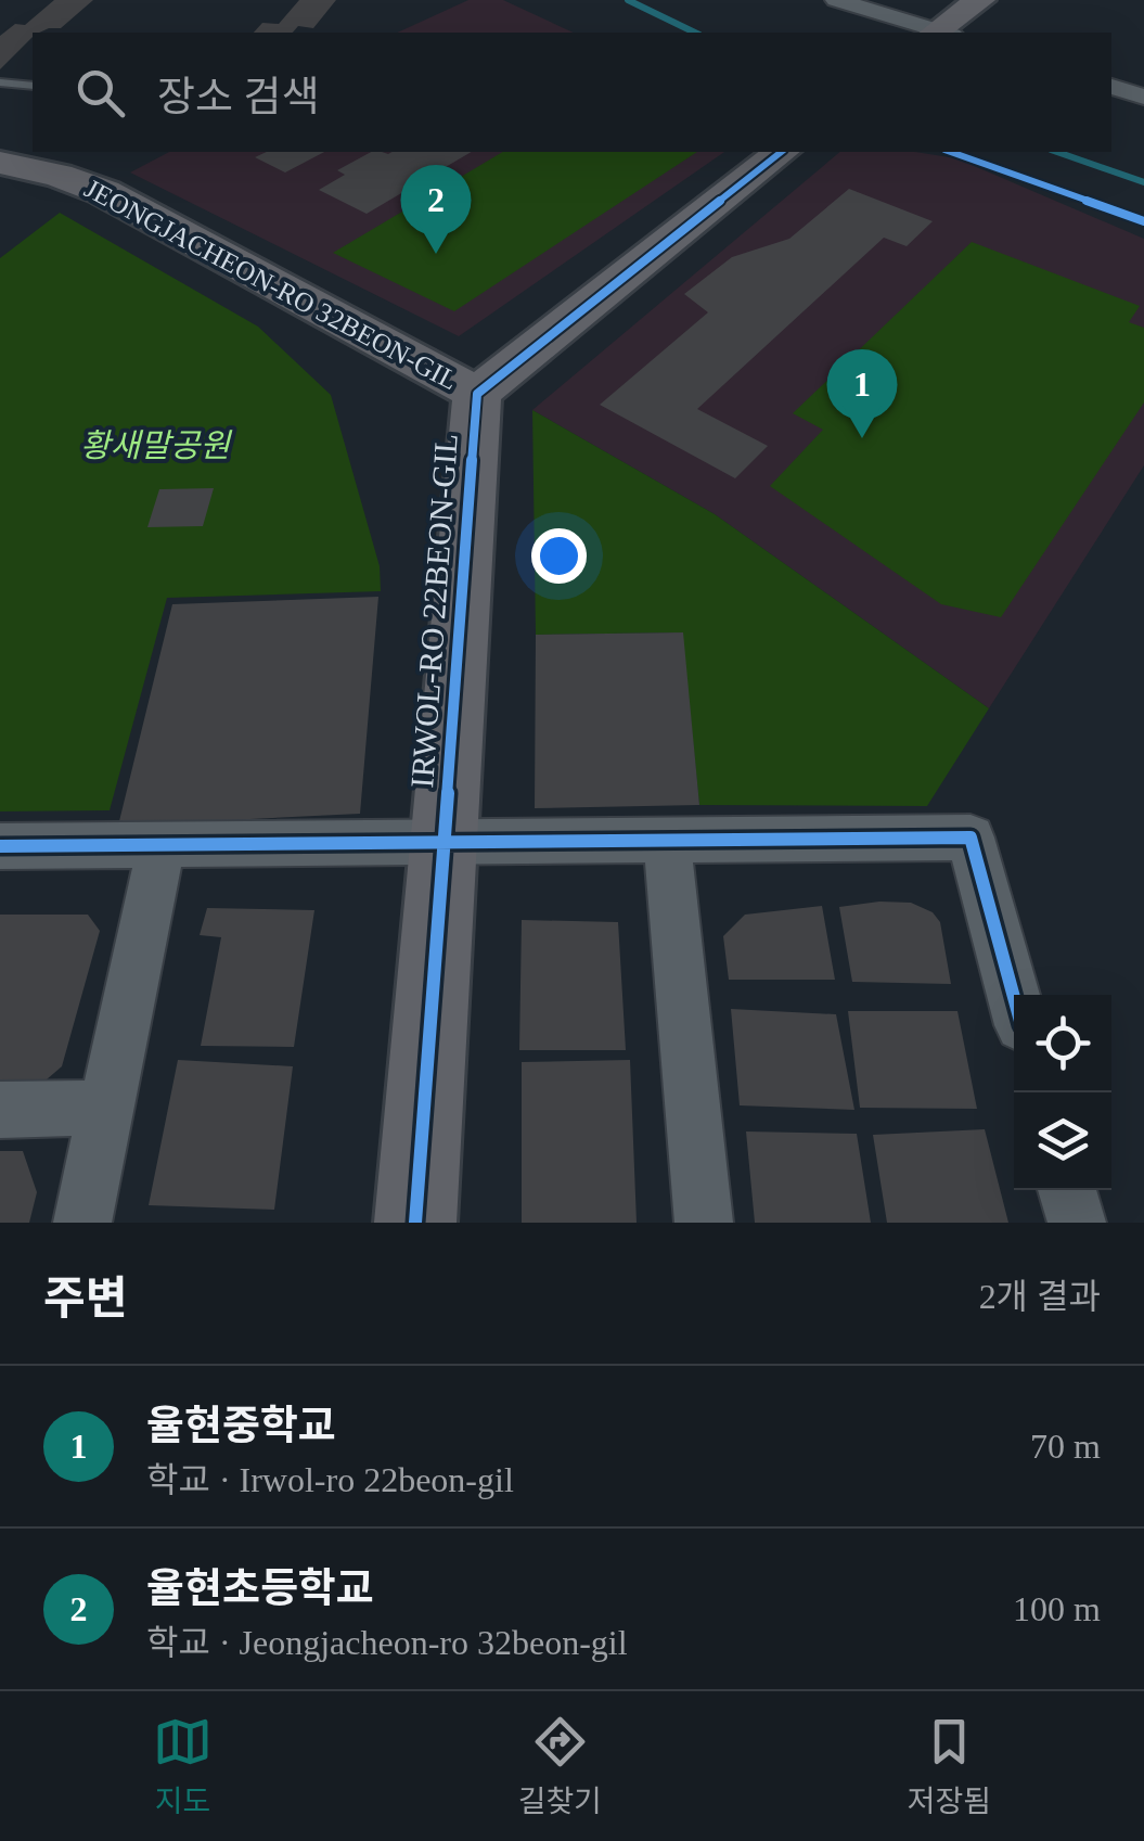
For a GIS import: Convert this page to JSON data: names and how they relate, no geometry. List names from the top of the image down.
{
  "streets": {
    "street": ["JEONGJACHEON-RO 32BEON-GIL", "IRWOL-RO 22BEON-GIL"]
  },
  "crossings": [
    ["JEONGJACHEON-RO 32BEON-GIL", "IRWOL-RO 22BEON-GIL"]
  ],
  "parks": ["황새말공원"],
  "page": {
    "search": "장소 검색",
    "pins": ["2", "1"],
    "heading": ["주변", "2개 결과"],
    "list": [
      {
        "mark": "1",
        "name": "율현중학교",
        "note": "학교 · Irwol-ro 22beon-gil",
        "value": "70 m"
      },
      {
        "mark": "2",
        "name": "율현초등학교",
        "note": "학교 · Jeongjacheon-ro 32beon-gil",
        "value": "100 m"
      }
    ],
    "nav": ["지도", "길찾기", "저장됨"]
  }
}
